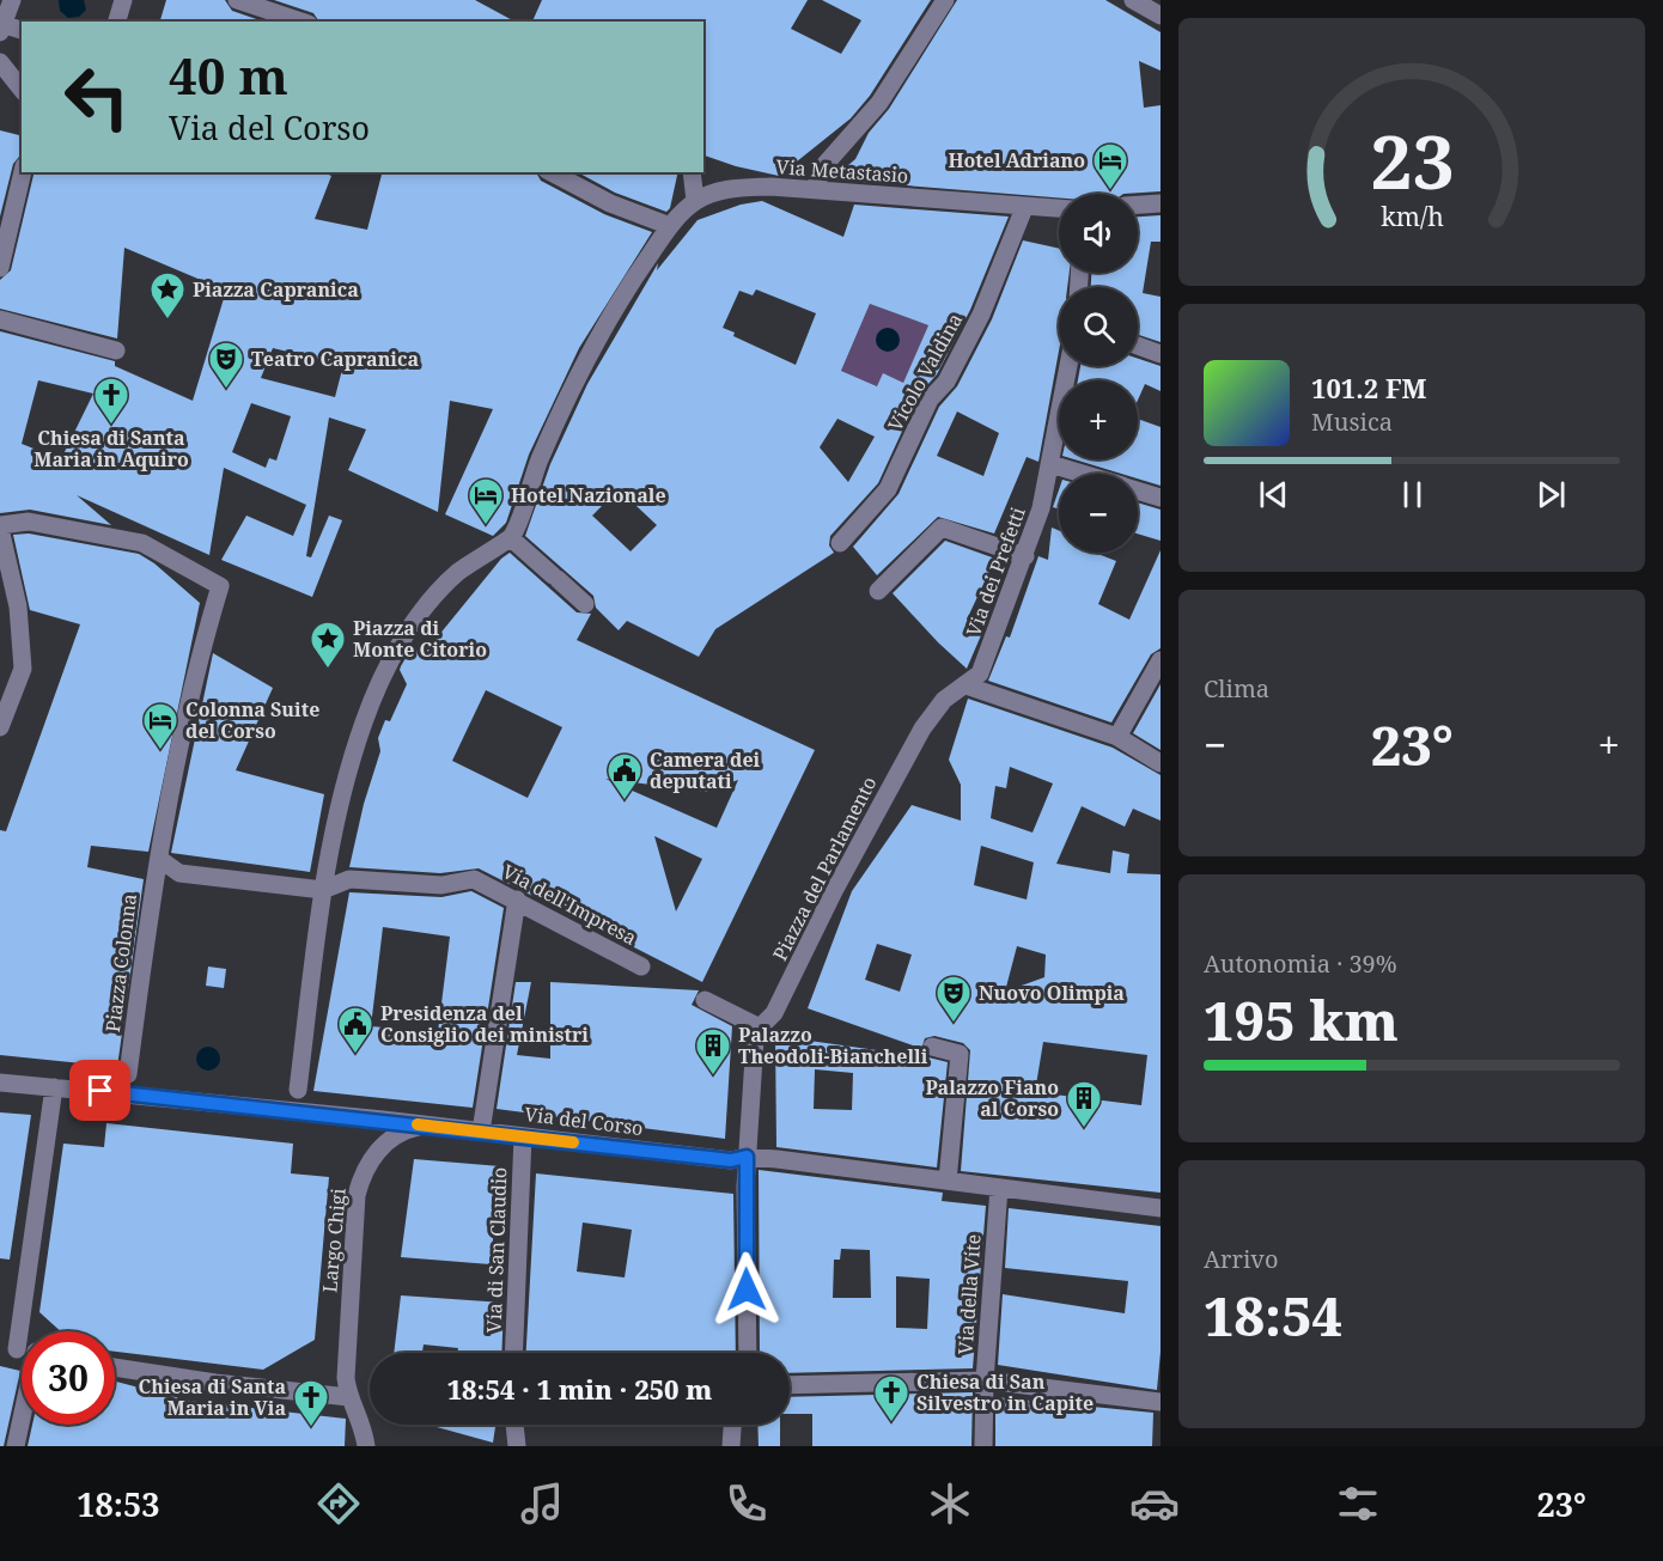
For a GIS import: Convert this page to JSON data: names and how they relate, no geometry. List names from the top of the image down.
{
  "streets": {
    "street": [
      "Via Metastasio",
      "Vicolo Valdina",
      "Via dei Prefetti",
      "Piazza del Parlamento",
      "Via dell'Impresa",
      "Piazza Colonna",
      "Via del Corso",
      "Largo Chigi",
      "Via di San Claudio",
      "Via della Vite"
    ]
  },
  "crossings": [
    ["Via Metastasio", "Vicolo Valdina"],
    ["Via dei Prefetti", "Piazza del Parlamento"],
    ["Via del Corso", "Largo Chigi"],
    ["Via del Corso", "Via di San Claudio"],
    ["Via del Corso", "Via della Vite"]
  ],
  "places": {
    "hotel": ["Hotel Adriano", "Hotel Nazionale", "Colonna Suite del Corso"],
    "place": ["Piazza Capranica", "Piazza di Monte Citorio"],
    "theatre": ["Teatro Capranica", "Nuovo Olimpia"],
    "church": ["Chiesa di Santa Maria in Aquiro", "Chiesa di San Silvestro in Capite", "Chiesa di Santa Maria in Via"],
    "public building": ["Camera dei deputati", "Presidenza del Consiglio dei ministri"],
    "building": ["Palazzo Theodoli-Bianchelli", "Palazzo Fiano al Corso"]
  },
  "page": {
    "turn": ["40 m", "Via del Corso"],
    "map_buttons": ["+", "−"],
    "song": ["101.2 FM", "Musica"],
    "tile": [
      "Clima",
      ["Autonomia · 39%", "195 km"],
      ["Arrivo", "18:54"]
    ],
    "heat": ["−", "23°", "+"],
    "limit": "30",
    "trip": "18:54 · 1 min · 250 m",
    "tabs": ["18:53", "23°"],
    "gauge": ["23", "km/h"]
  }
}
